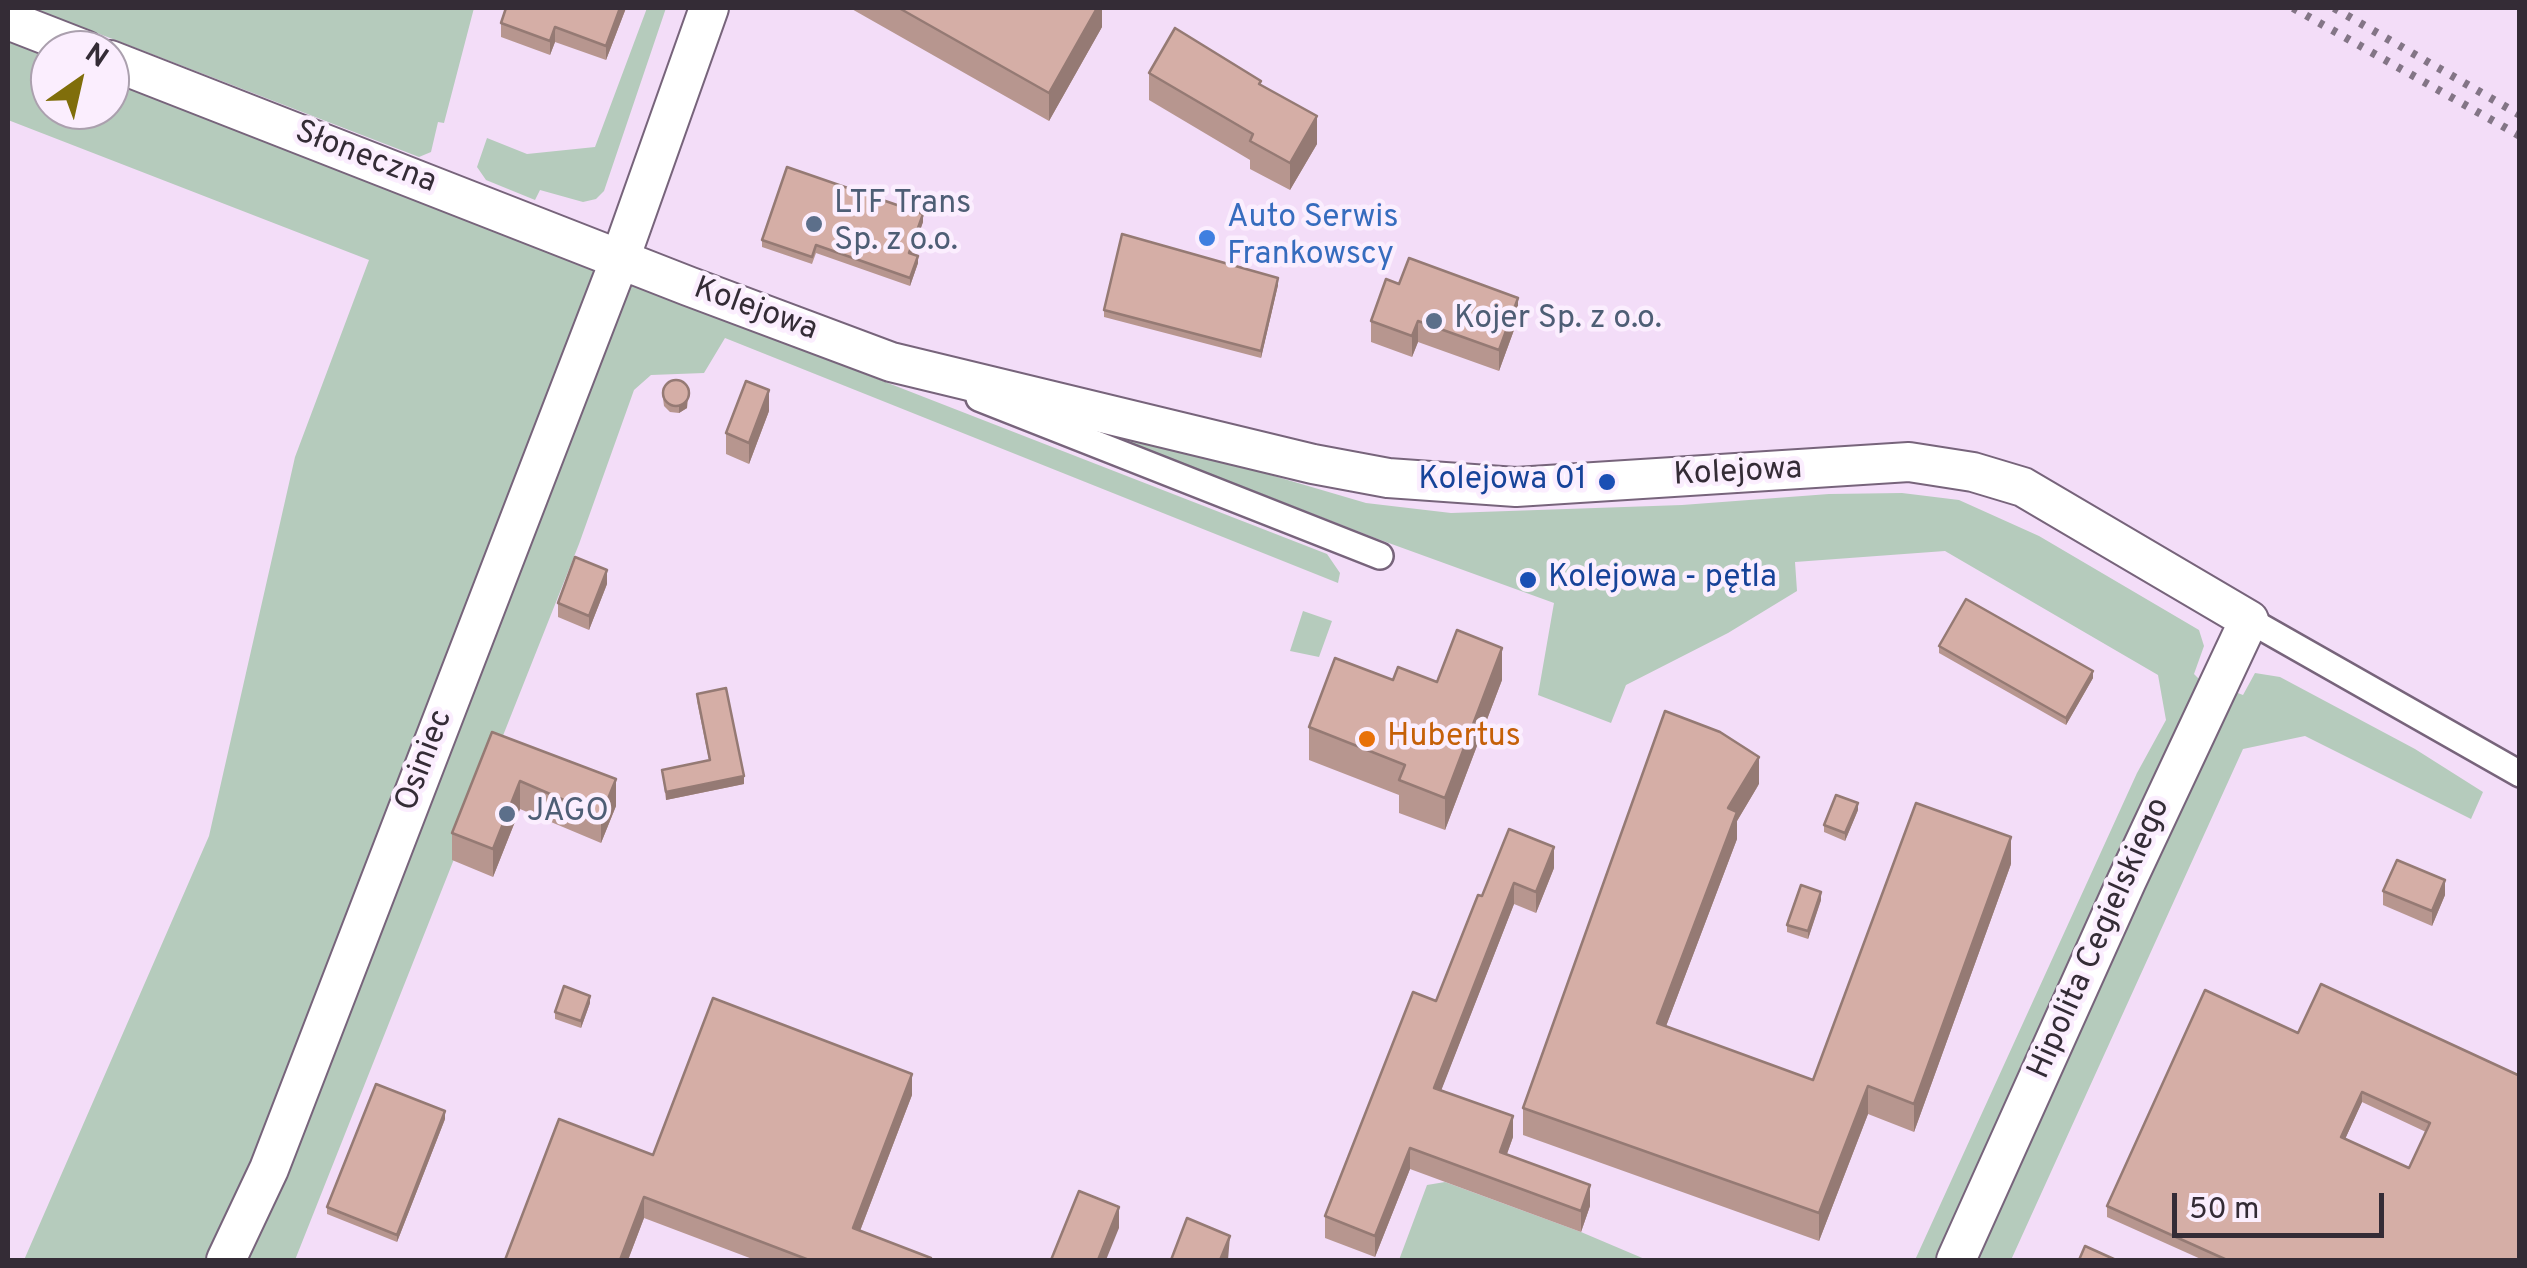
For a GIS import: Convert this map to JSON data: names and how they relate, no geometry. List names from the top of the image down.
{
  "streets": {
    "street": [
      "Słoneczna",
      "Kolejowa",
      "Osiniec",
      "Hipolita Cegielskiego"
    ]
  },
  "crossings": [
    ["Słoneczna", "Kolejowa"],
    ["Słoneczna", "Osiniec"],
    ["Kolejowa", "Osiniec"],
    ["Kolejowa", "Hipolita Cegielskiego"]
  ],
  "places": [
    "LTF Trans Sp. z o.o.",
    "Auto Serwis Frankowscy",
    "Kojer Sp. z o.o.",
    "Kolejowa 01",
    "Kolejowa - pętla",
    "Hubertus",
    "JAGO"
  ],
  "scale_bar": "50 m",
  "north": "top right"
}
